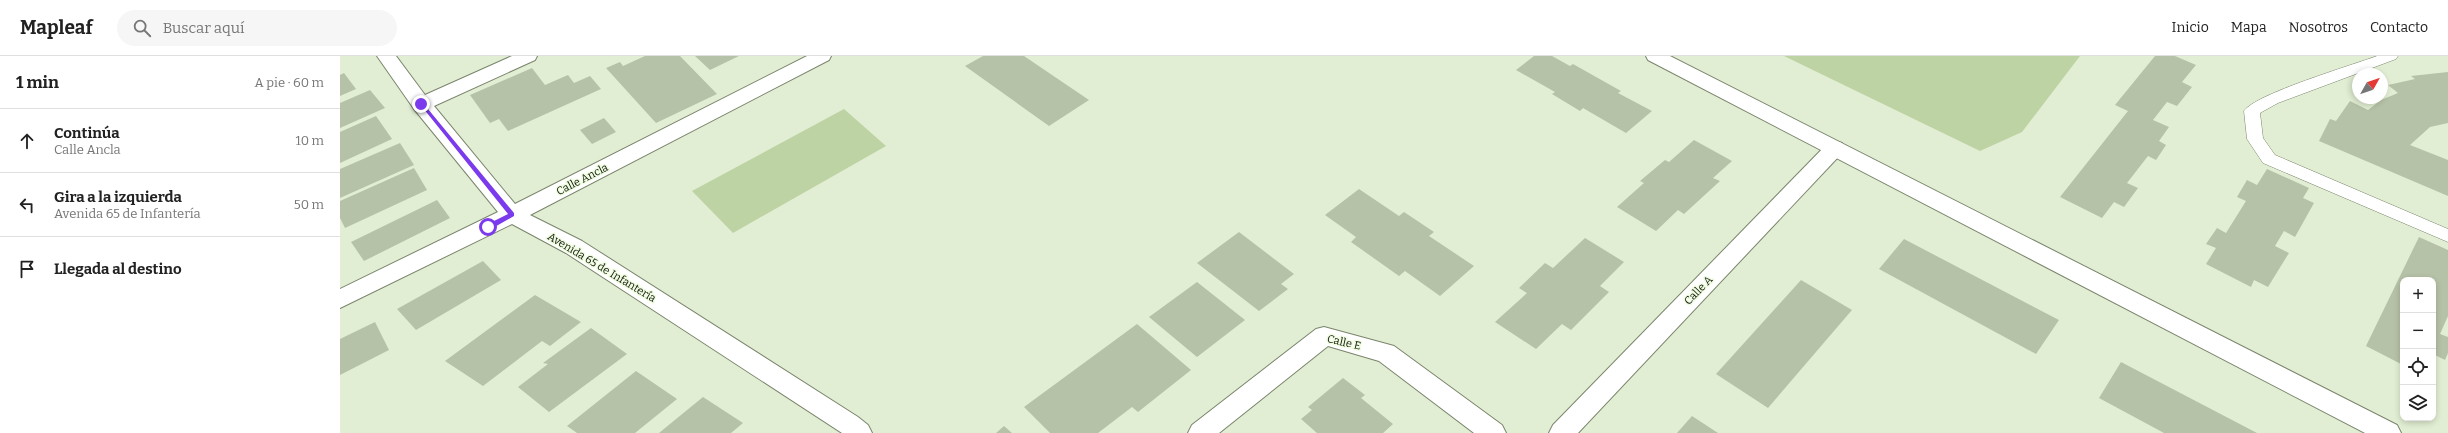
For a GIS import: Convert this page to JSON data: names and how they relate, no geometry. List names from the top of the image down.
{
  "streets": {
    "street": [
      "Calle Ancla",
      "Avenida 65 de Infantería",
      "Calle A",
      "Calle E"
    ]
  },
  "crossings": [
    ["Calle Ancla", "Avenida 65 de Infantería"]
  ],
  "north": "top right",
  "page": {
    "header": "Mapleaf",
    "search": "Buscar aquí",
    "nav": [
      "Inicio",
      "Mapa",
      "Nosotros",
      "Contacto"
    ],
    "heading": ["1 min", "A pie · 60 m"],
    "list": [
      ["Continúa", "Calle Ancla", "10 m"],
      ["Gira a la izquierda", "Avenida 65 de Infantería", "50 m"],
      "Llegada al destino"
    ],
    "map_buttons": ["+", "−"]
  }
}
